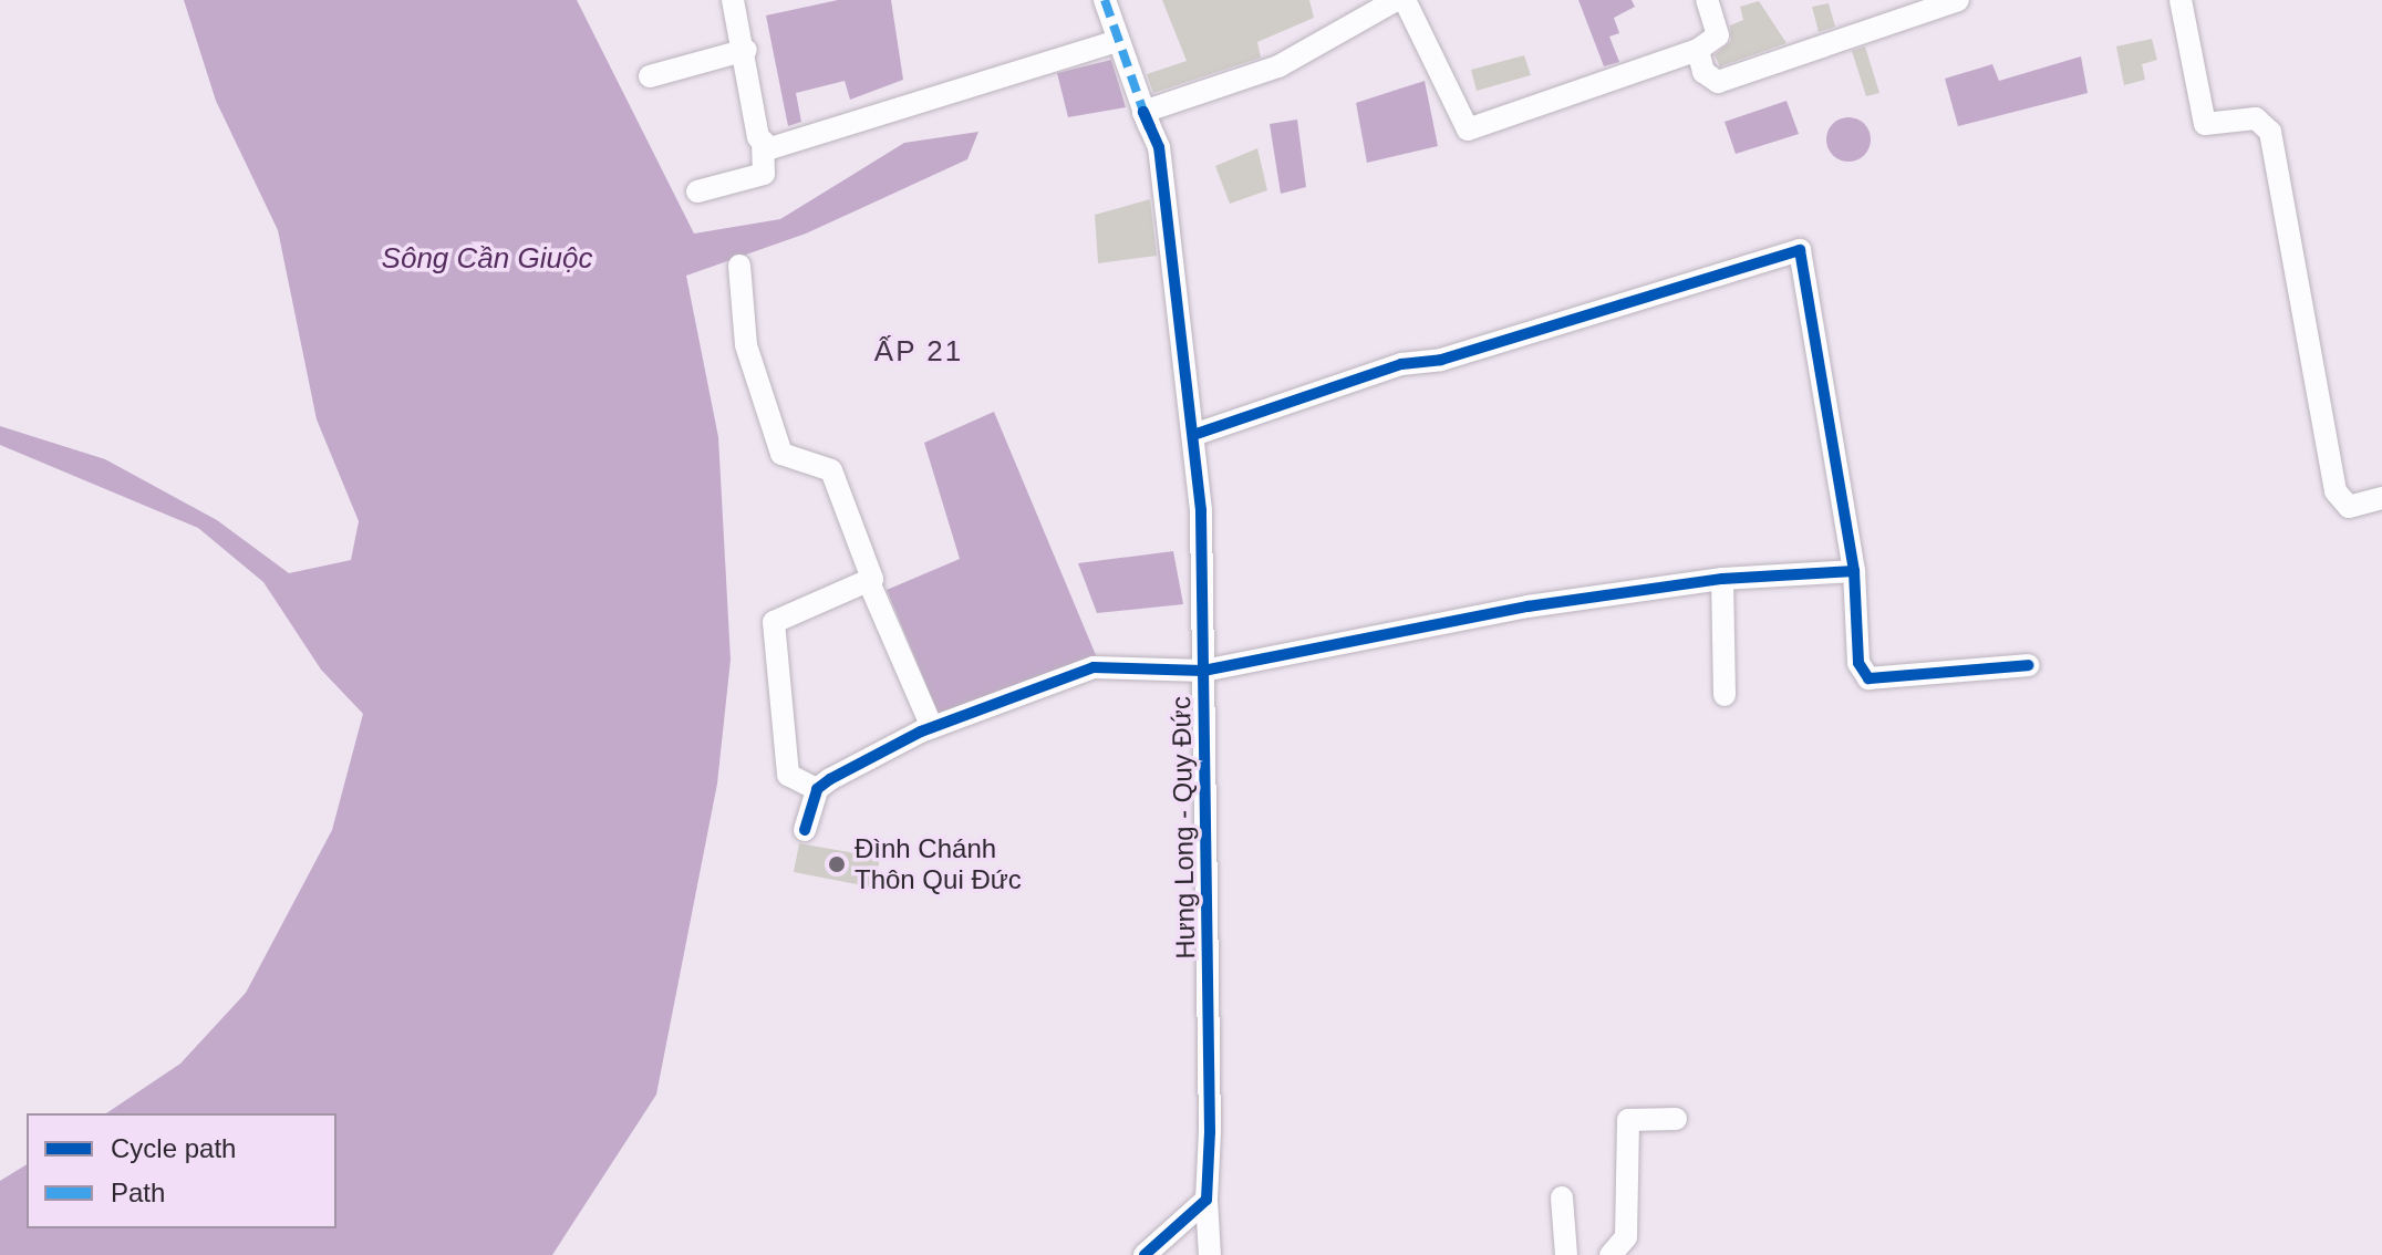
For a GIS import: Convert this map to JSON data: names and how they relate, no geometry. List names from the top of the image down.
{
  "streets": {
    "street": ["Hưng Long - Quy Đức"]
  },
  "districts": ["ẤP 21"],
  "water": ["Sông Cần Giuộc"],
  "places": ["Đình Chánh Thôn Qui Đức"],
  "legend": ["Cycle path", "Path"]
}
